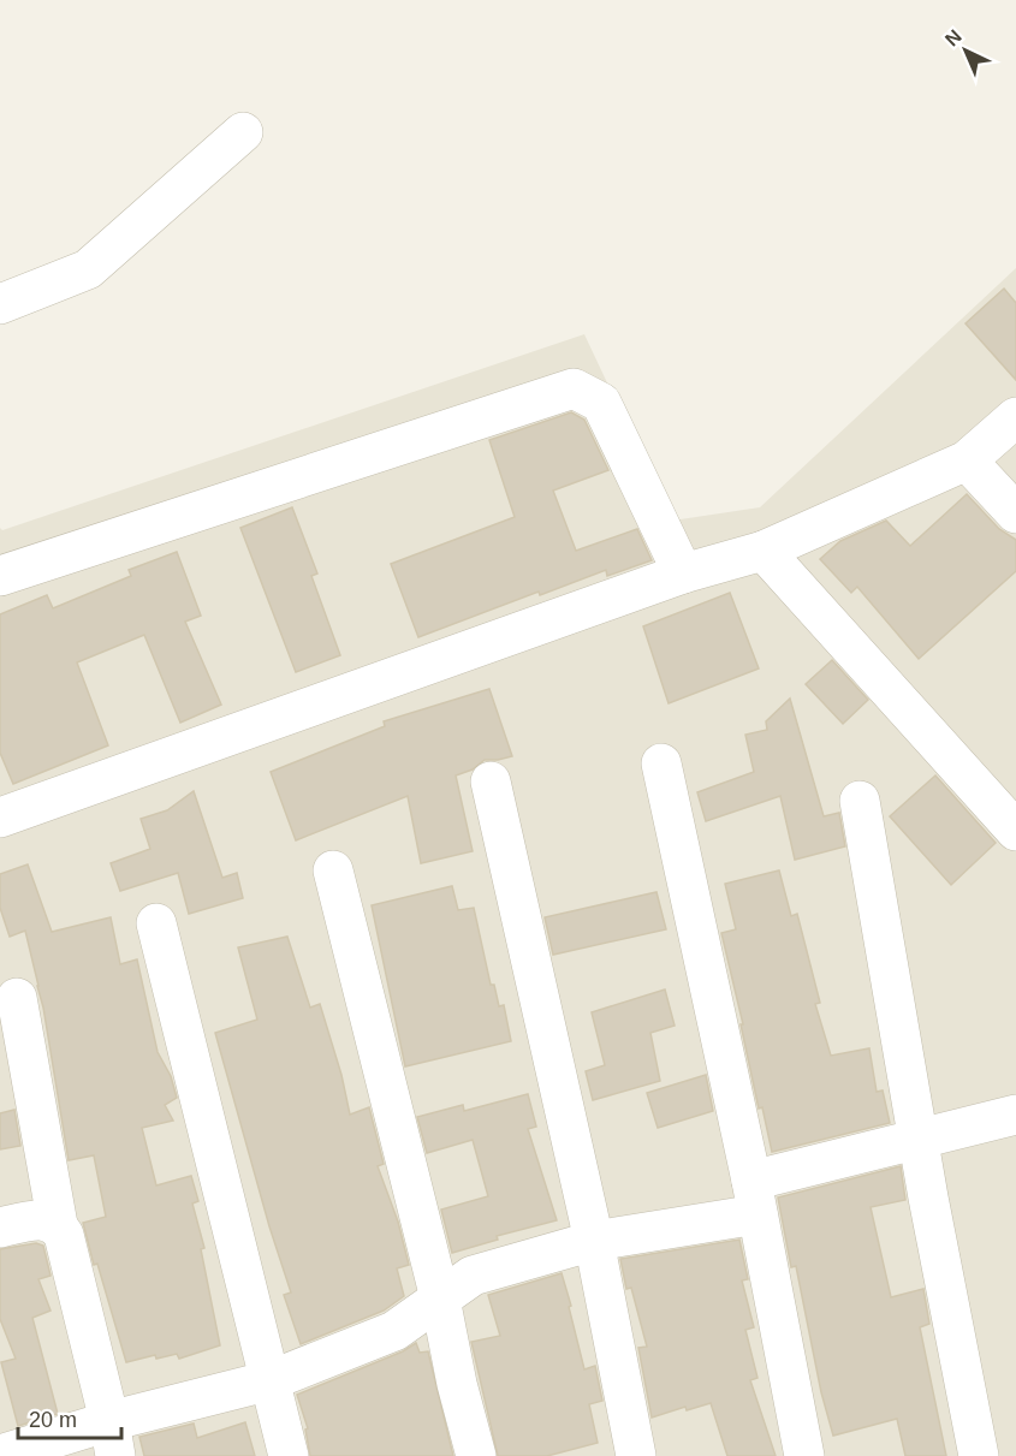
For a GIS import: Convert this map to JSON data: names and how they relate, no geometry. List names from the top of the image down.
{
  "scale_bar": "20 m",
  "north": "top left"
}
